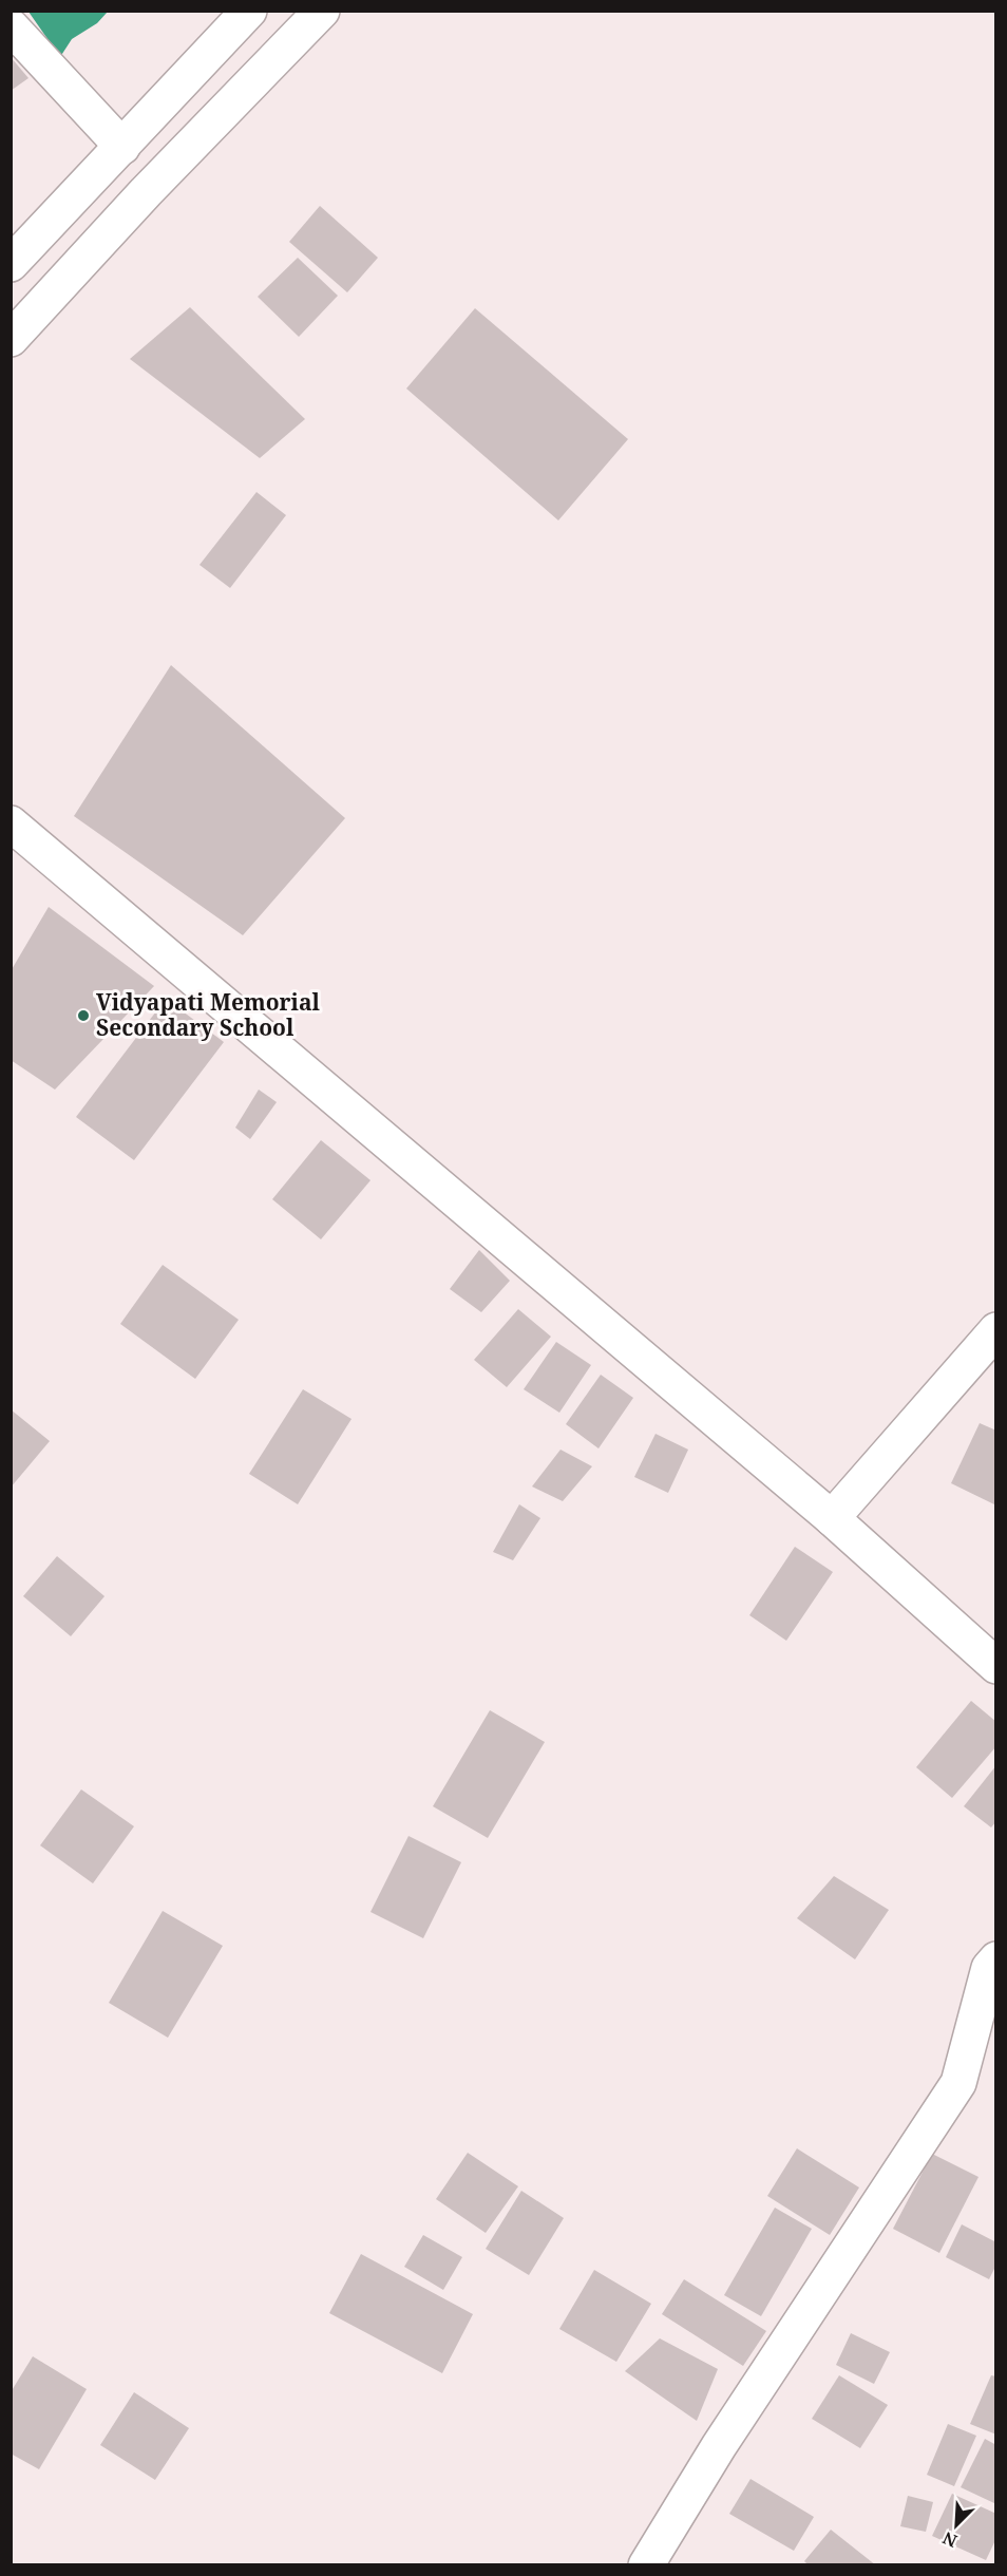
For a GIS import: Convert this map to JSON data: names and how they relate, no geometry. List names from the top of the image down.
{
  "places": ["Vidyapati Memorial Secondary School"],
  "north": "bottom left"
}
